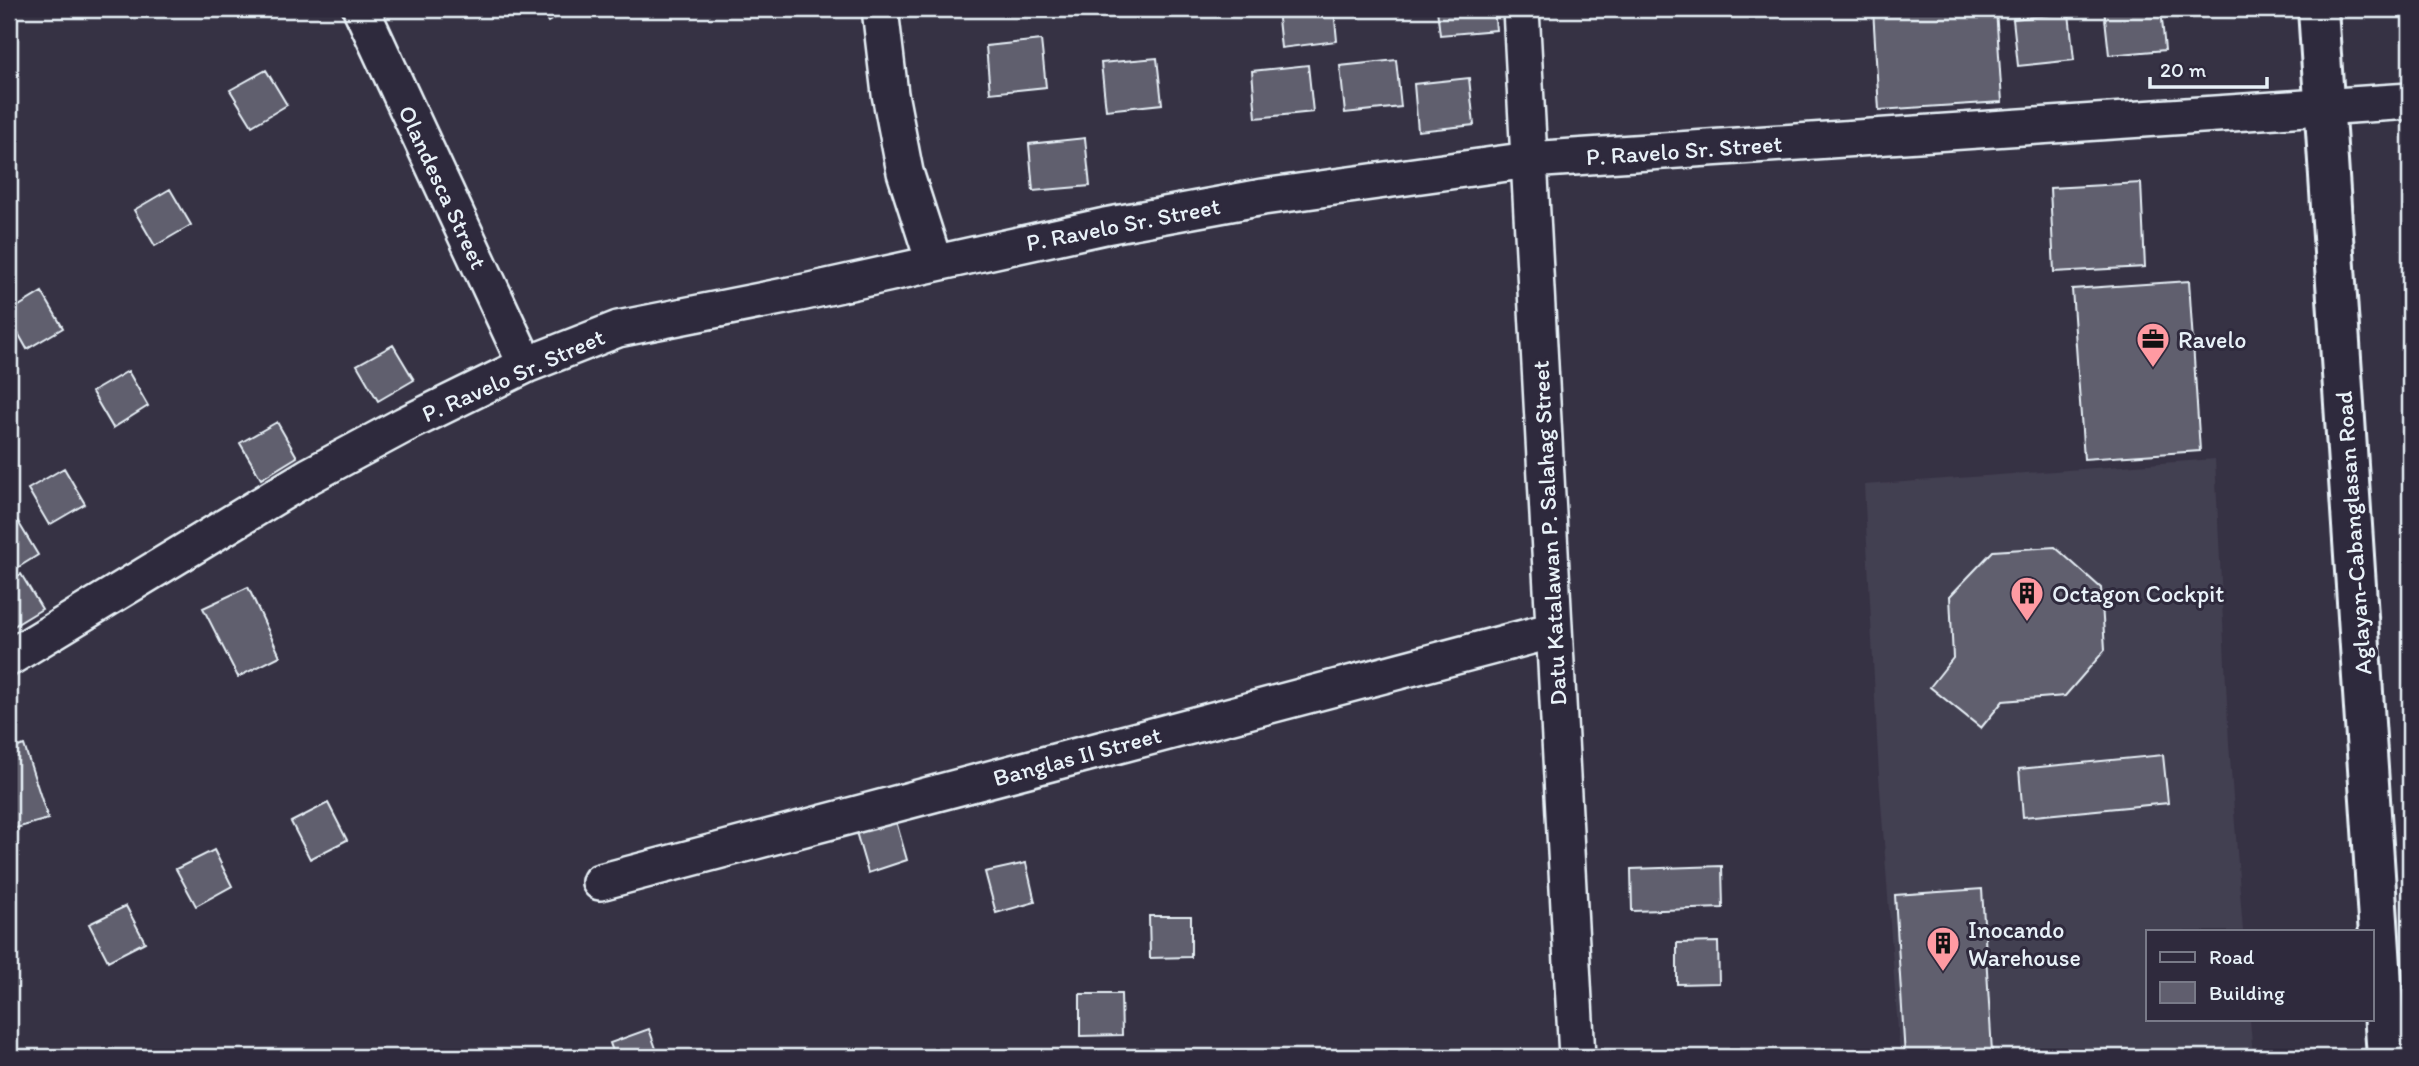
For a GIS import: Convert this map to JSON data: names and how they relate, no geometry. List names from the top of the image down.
{
  "streets": {
    "main road": ["Aglayan-Cabanglasan Road"],
    "street": [
      "P. Ravelo Sr. Street",
      "Olandesca Street",
      "Datu Katalawan P. Salahag Street",
      "Banglas II Street"
    ]
  },
  "crossings": [
    ["P. Ravelo Sr. Street", "Olandesca Street"],
    ["P. Ravelo Sr. Street", "Datu Katalawan P. Salahag Street"],
    ["P. Ravelo Sr. Street", "Aglayan-Cabanglasan Road"],
    ["Datu Katalawan P. Salahag Street", "Banglas II Street"]
  ],
  "places": {
    "office": ["Ravelo"],
    "building": ["Octagon Cockpit", "Inocando Warehouse"]
  },
  "legend": ["Road", "Building"],
  "scale_bar": "20 m"
}
